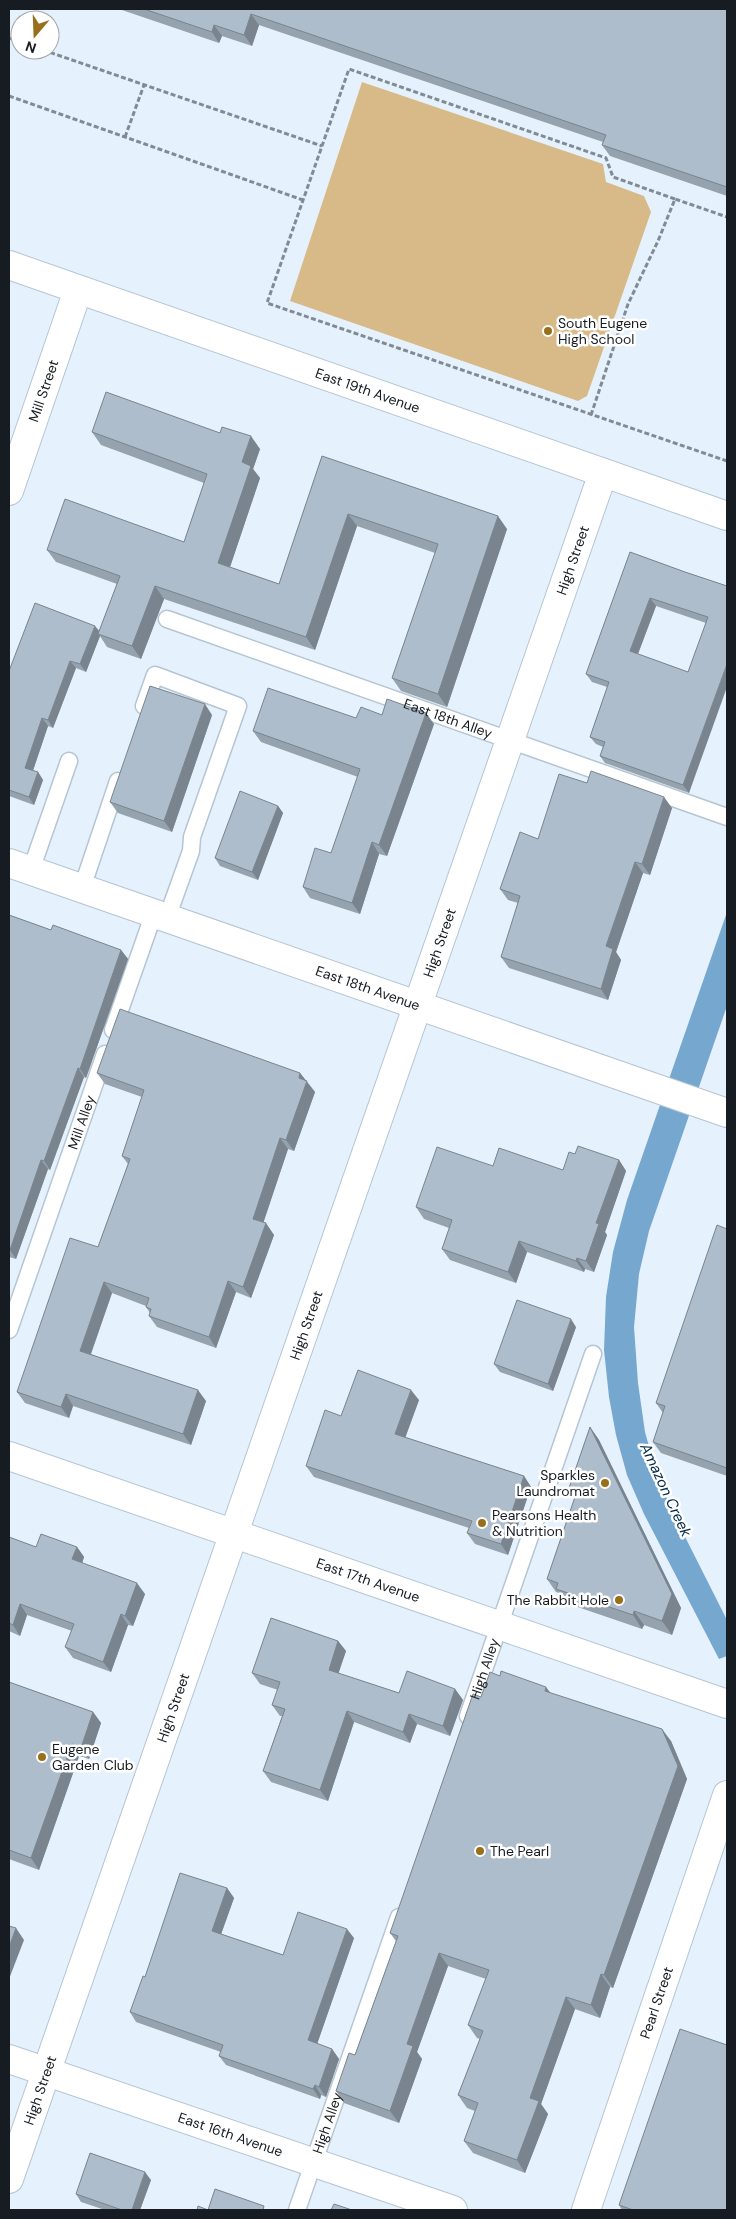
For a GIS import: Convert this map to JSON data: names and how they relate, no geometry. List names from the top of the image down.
{
  "streets": {
    "street": [
      "Mill Street",
      "East 19th Avenue",
      "High Street",
      "East 18th Avenue",
      "East 17th Avenue",
      "Pearl Street",
      "East 16th Avenue"
    ],
    "lane": ["East 18th Alley", "Mill Alley", "High Alley"]
  },
  "crossings": [
    ["Mill Street", "East 19th Avenue"],
    ["East 19th Avenue", "High Street"],
    ["High Street", "East 18th Alley"],
    ["High Street", "East 18th Avenue"],
    ["High Street", "East 17th Avenue"],
    ["High Street", "East 16th Avenue"],
    ["East 18th Avenue", "Mill Alley"],
    ["East 17th Avenue", "High Alley"],
    ["High Alley", "East 16th Avenue"]
  ],
  "water": ["Amazon Creek"],
  "places": [
    "South Eugene High School",
    "Sparkles Laundromat",
    "Pearsons Health & Nutrition",
    "The Rabbit Hole",
    "Eugene Garden Club",
    "The Pearl"
  ],
  "north": "bottom"
}
